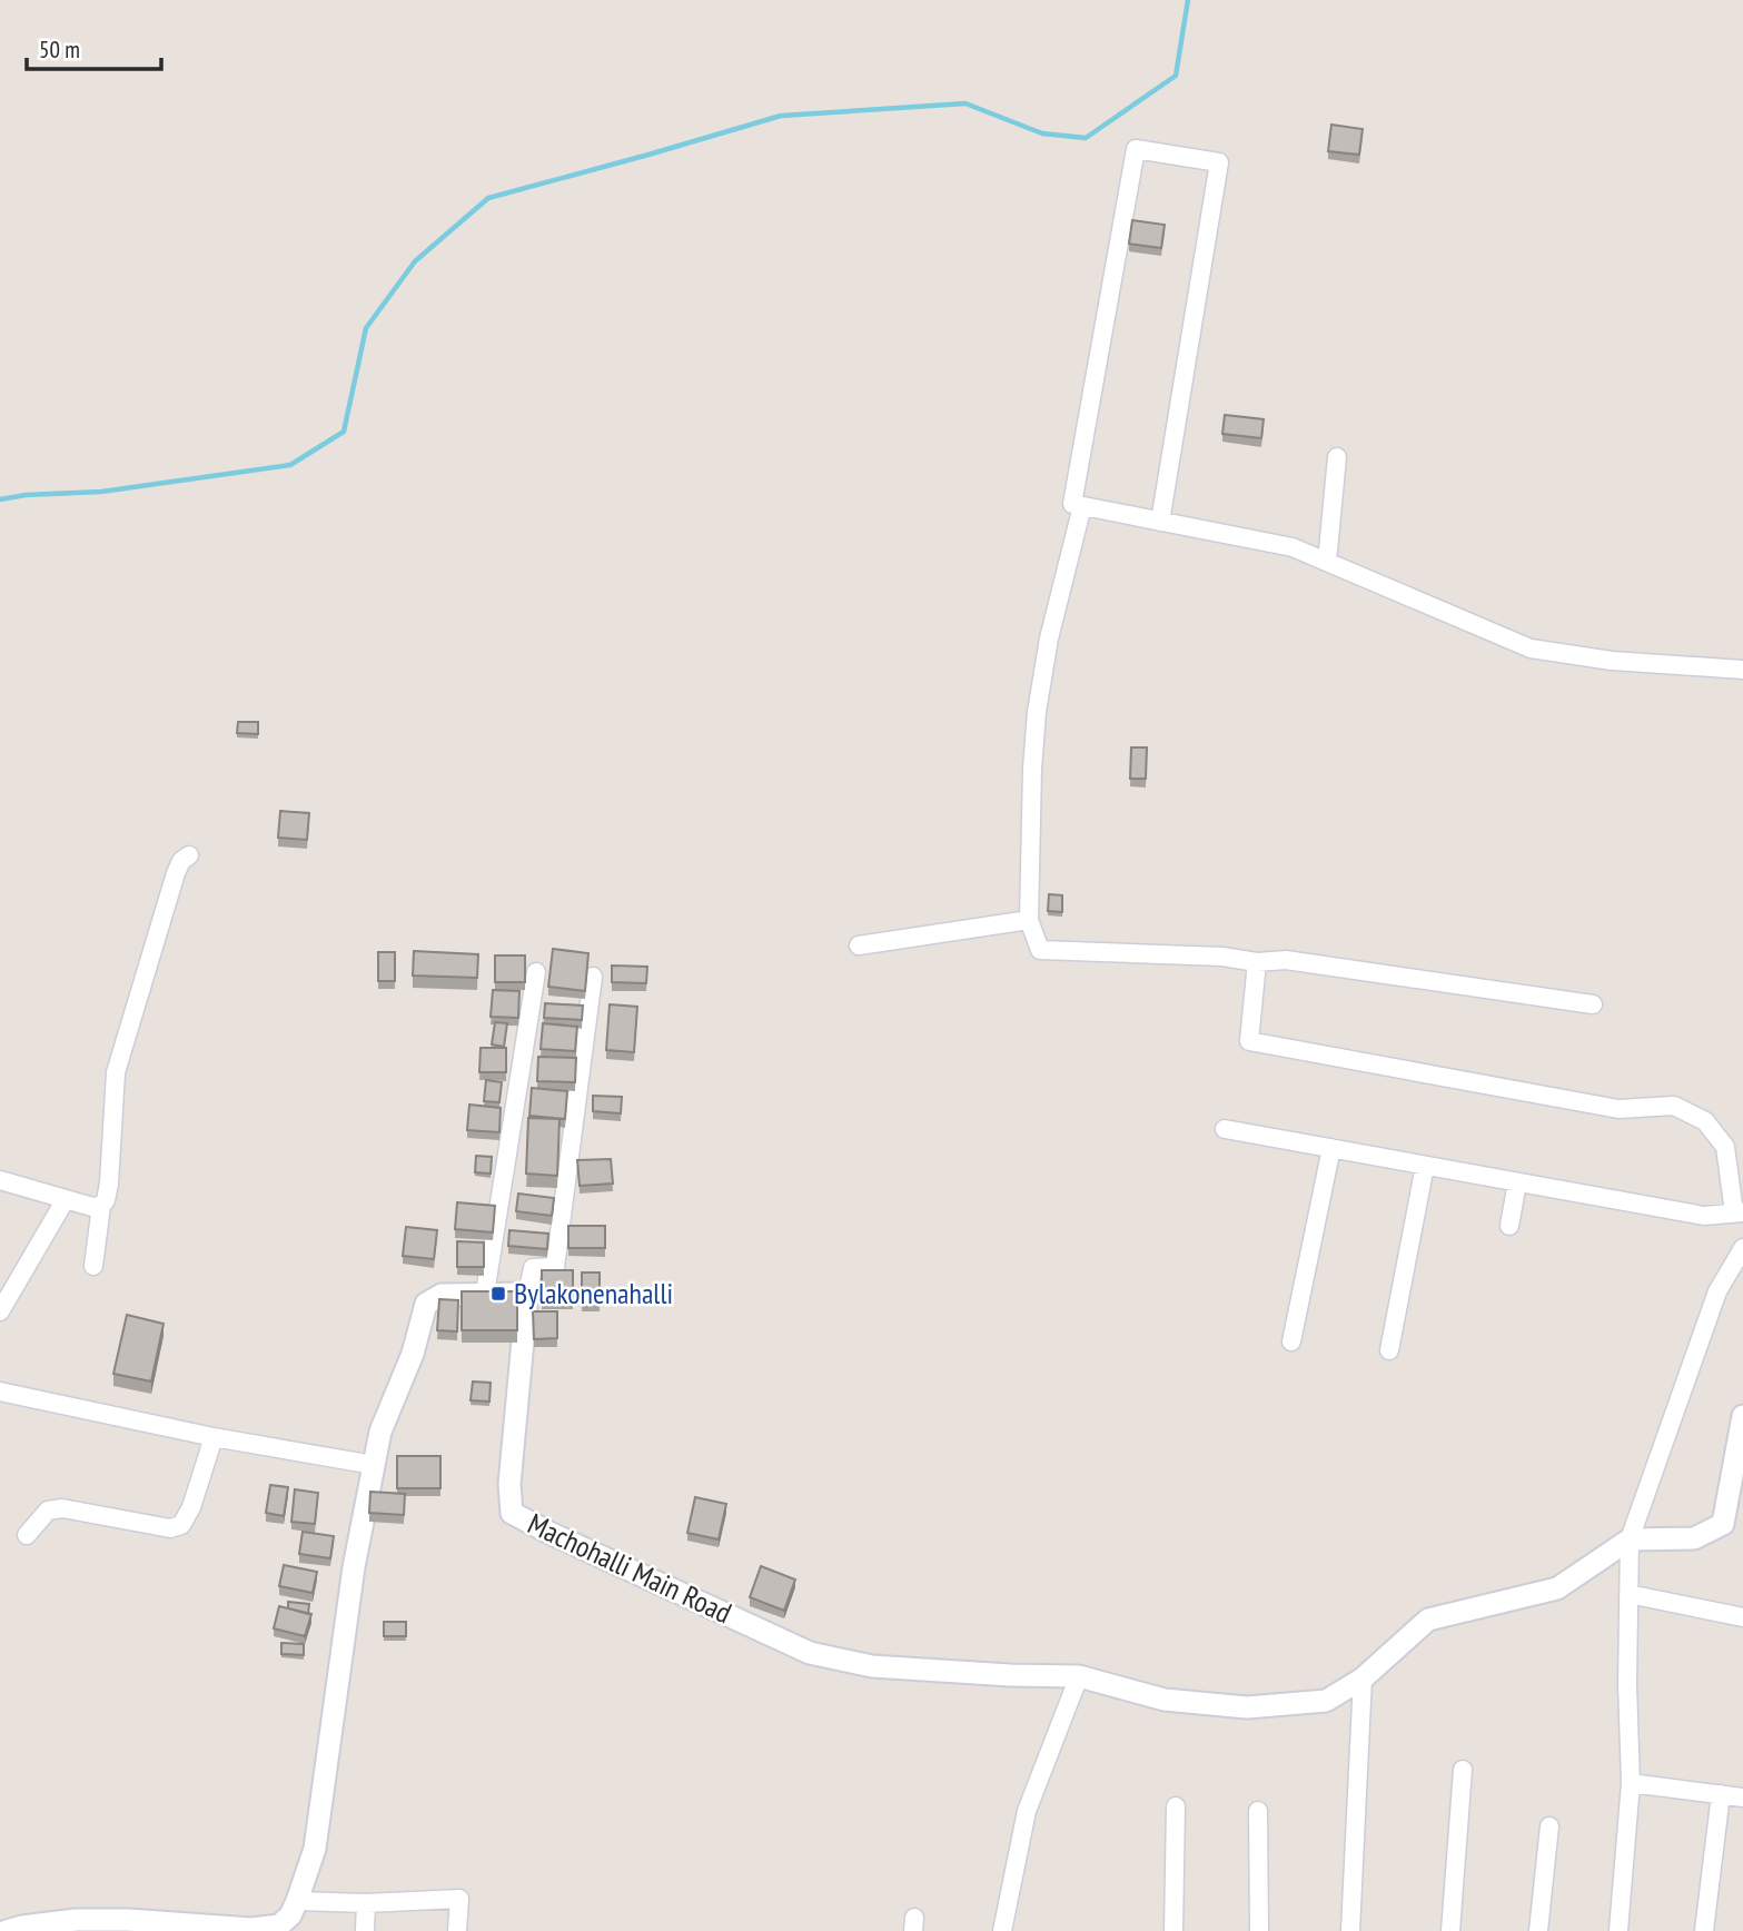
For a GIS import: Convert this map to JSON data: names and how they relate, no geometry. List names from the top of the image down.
{
  "streets": {
    "street": ["Machohalli Main Road"]
  },
  "places": {
    "transit": ["Bylakonenahalli"]
  },
  "scale_bar": "50 m"
}
